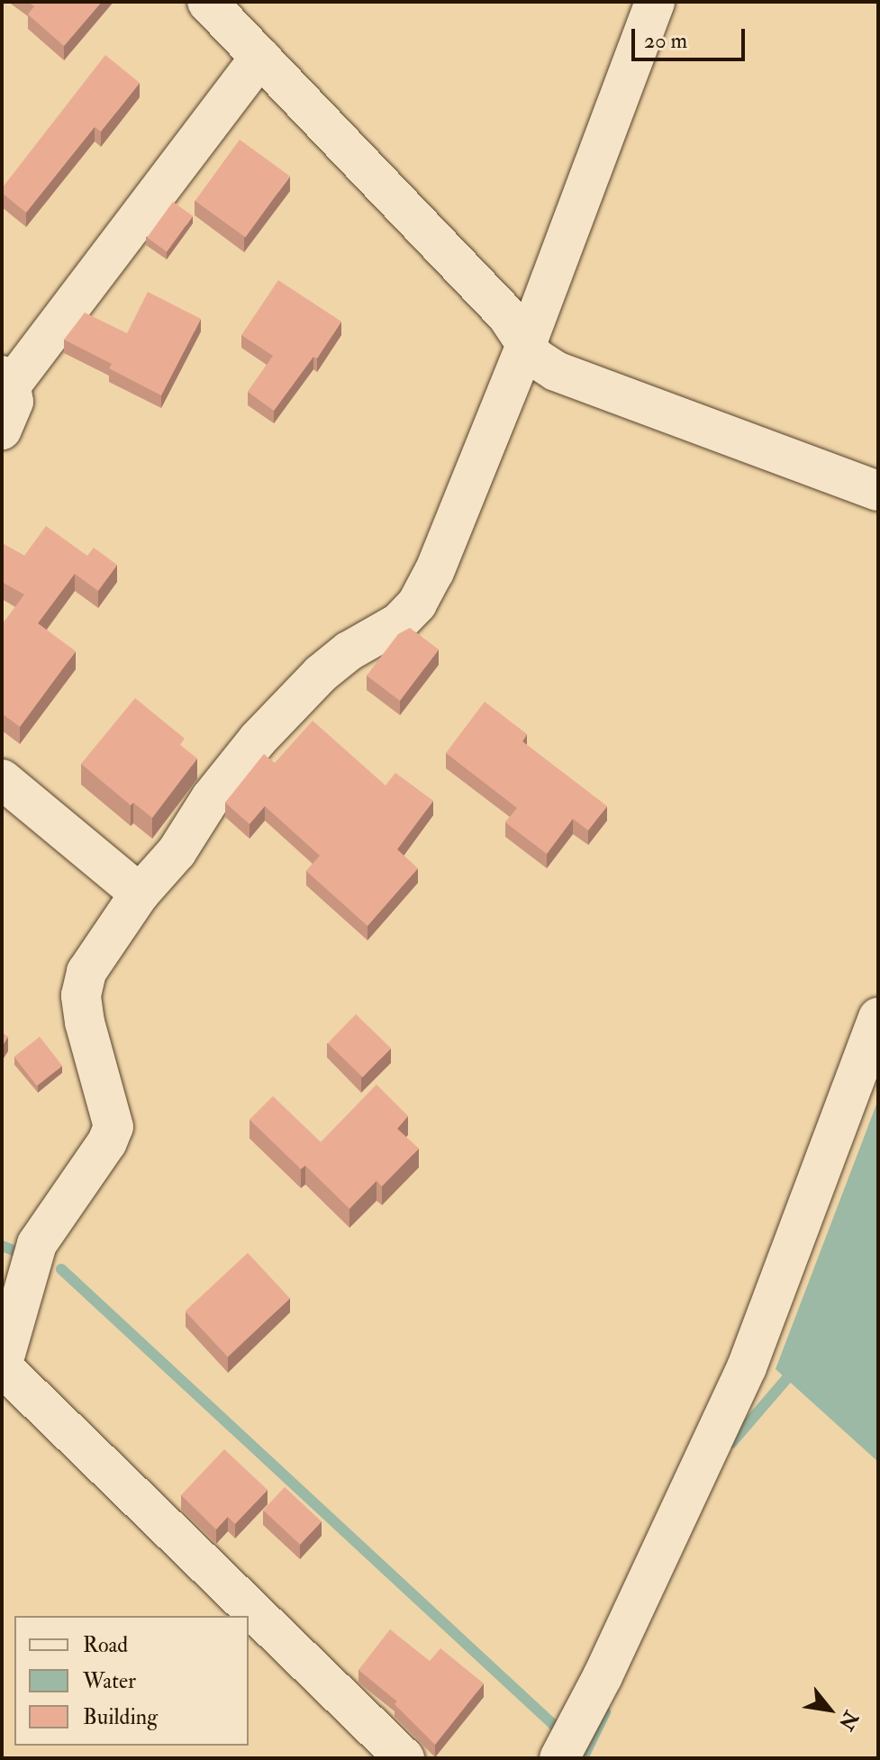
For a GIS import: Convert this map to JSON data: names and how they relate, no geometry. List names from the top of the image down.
{
  "legend": ["Road", "Water", "Building"],
  "scale_bar": "20 m",
  "north": "bottom right"
}
